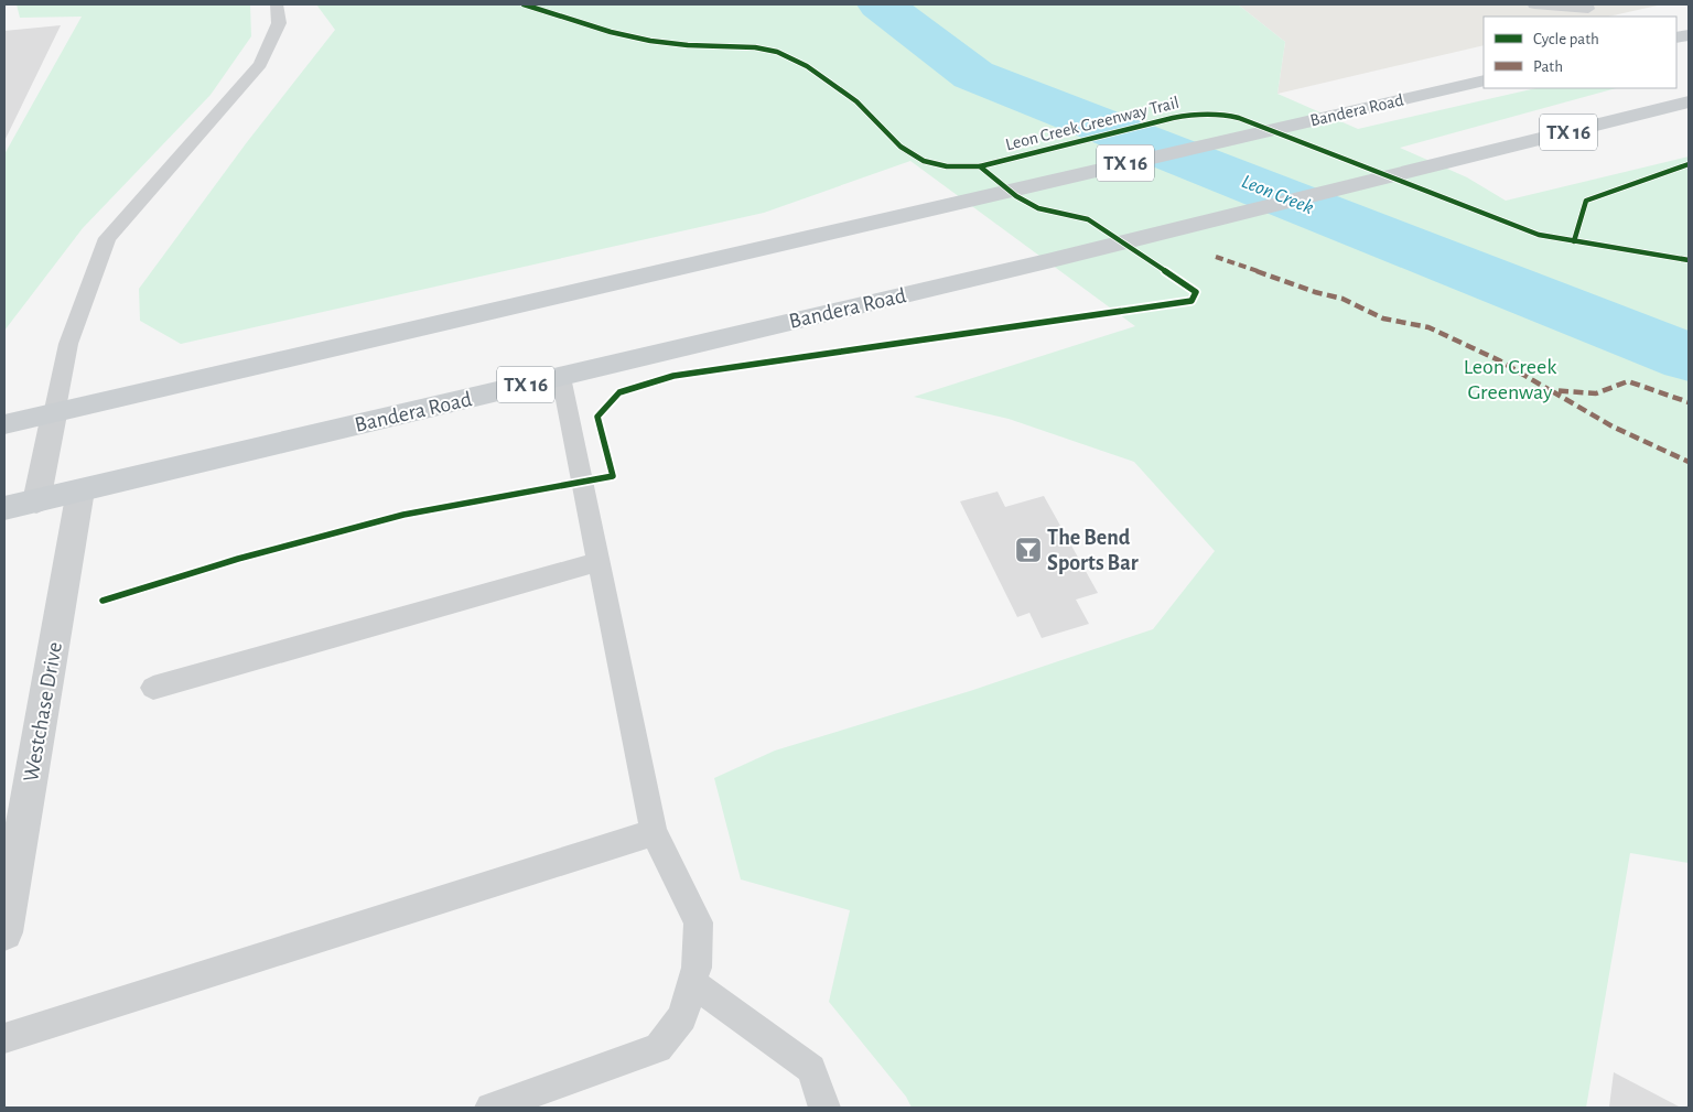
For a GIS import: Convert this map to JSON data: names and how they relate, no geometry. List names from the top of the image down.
{
  "streets": {
    "main road": ["Bandera Road", "TX 16"],
    "street": ["Westchase Drive"],
    "cycle path": ["Leon Creek Greenway Trail"]
  },
  "crossings": [
    ["Bandera Road", "Westchase Drive"]
  ],
  "water": ["Leon Creek"],
  "parks": ["Leon Creek Greenway"],
  "places": {
    "bar": ["The Bend Sports Bar"]
  },
  "legend": ["Cycle path", "Path"]
}
